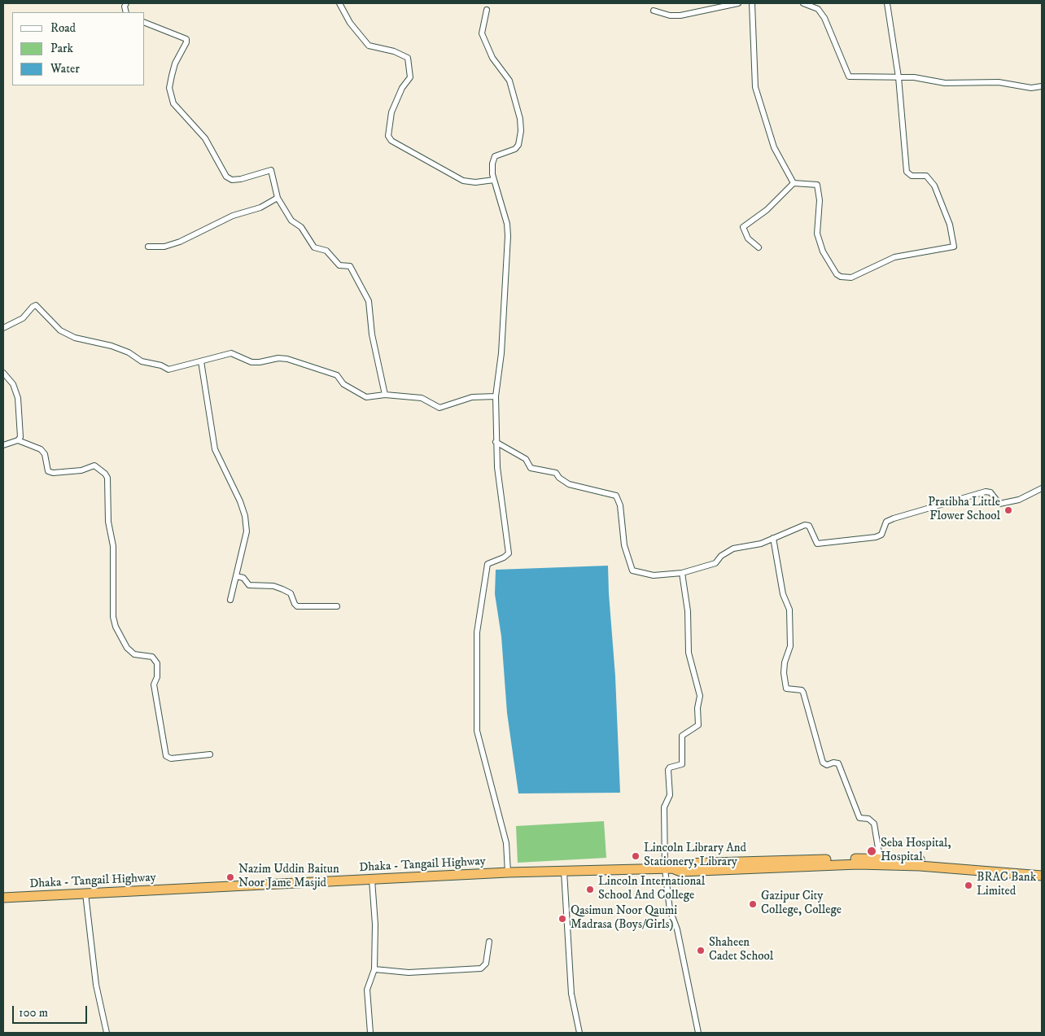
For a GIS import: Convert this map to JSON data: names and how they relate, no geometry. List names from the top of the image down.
{
  "streets": {
    "highway": ["Dhaka - Tangail Highway"]
  },
  "places": [
    "Pratibha Little Flower School",
    "Seba Hospital, Hospital",
    "Lincoln Library And Stationery, Library",
    "Nazim Uddin Baitun Noor Jame Masjid",
    "BRAC Bank Limited",
    "Lincoln International School And College",
    "Gazipur City College, College",
    "Qasimun Noor Qaumi Madrasa (Boys/Girls)",
    "Shaheen Cadet School"
  ],
  "legend": ["Road", "Park", "Water"],
  "scale_bar": "100 m"
}
